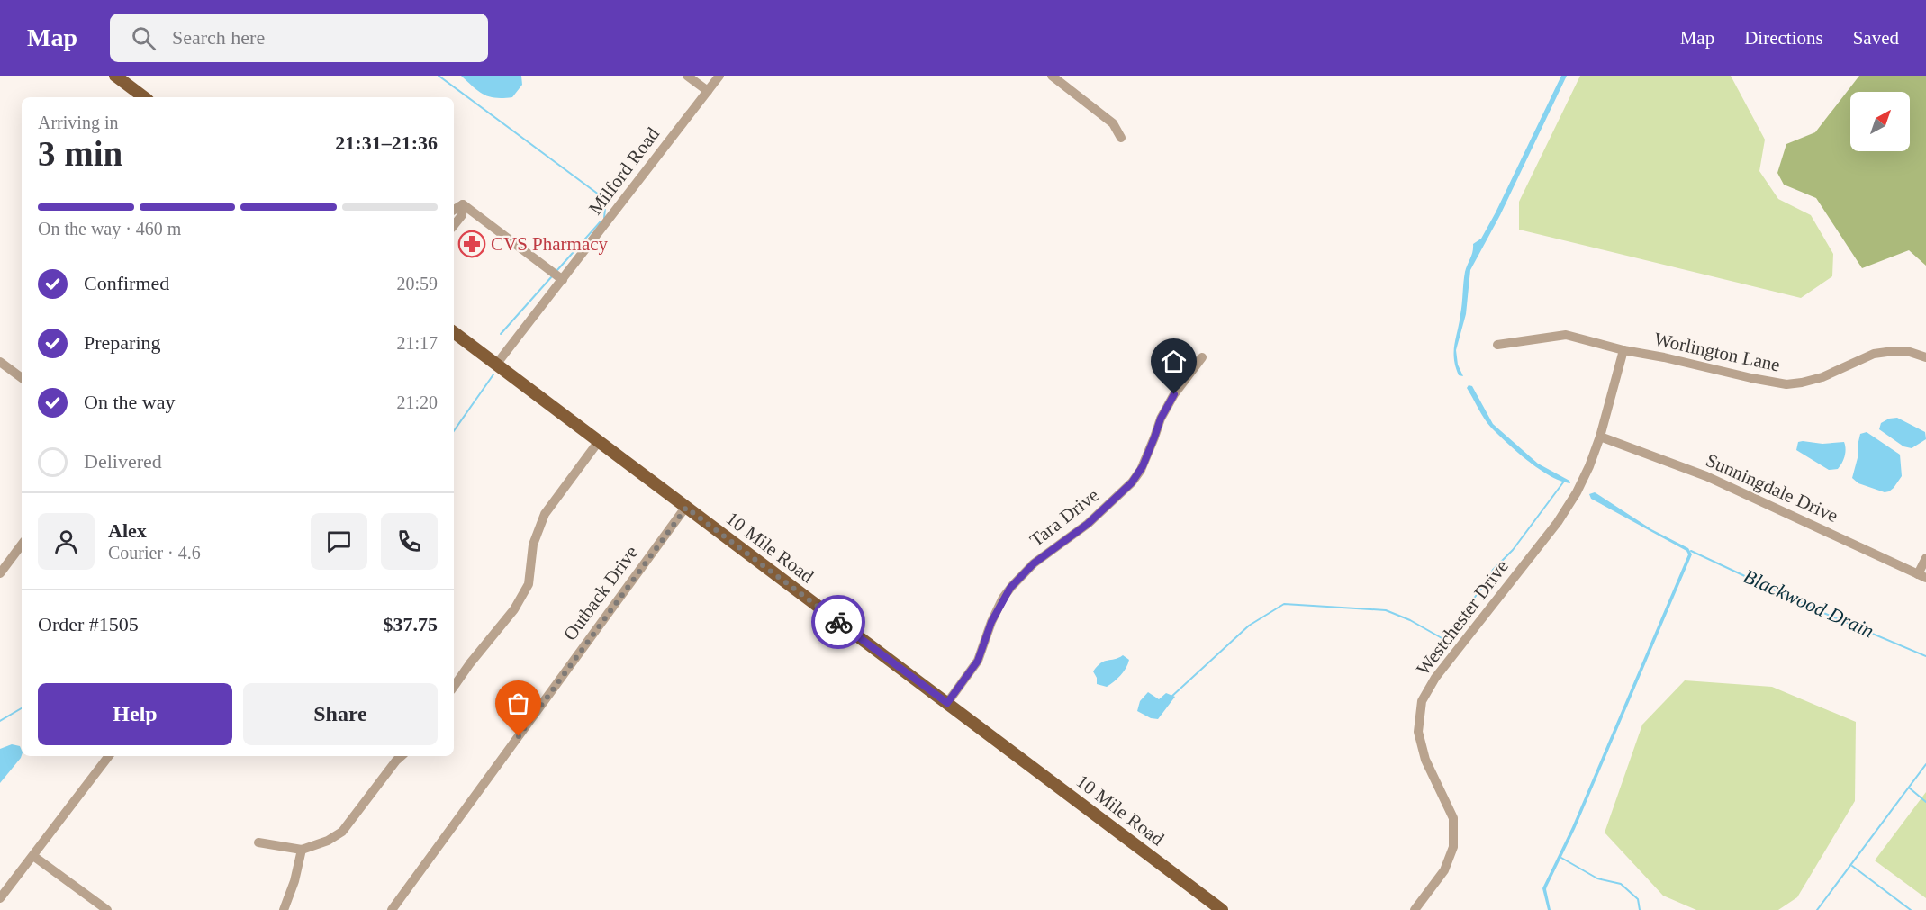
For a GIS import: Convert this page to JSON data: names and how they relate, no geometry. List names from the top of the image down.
{
  "streets": {
    "main road": ["10 Mile Road"],
    "street": [
      "Milford Road",
      "Worlington Lane",
      "Sunningdale Drive",
      "Tara Drive",
      "Outback Drive",
      "Westchester Drive"
    ]
  },
  "crossings": [
    ["Milford Road", "10 Mile Road"],
    ["Worlington Lane", "Westchester Drive"],
    ["Sunningdale Drive", "Westchester Drive"],
    ["Tara Drive", "10 Mile Road"],
    ["10 Mile Road", "Outback Drive"]
  ],
  "water": ["Blackwood Drain"],
  "places": {
    "pharmacy": ["CVS Pharmacy"]
  },
  "north": "top right",
  "page": {
    "header": "Map",
    "search": "Search here",
    "nav": ["Map", "Directions", "Saved"],
    "heading": ["3 min", "Arriving in", "21:31–21:36"],
    "panel": [
      "Alex",
      "Courier · 4.6",
      "Order #1505",
      "$37.75"
    ],
    "bar": "On the way · 460 m",
    "list": [
      ["Confirmed", "20:59"],
      ["Preparing", "21:17"],
      ["On the way", "21:20"],
      "Delivered"
    ],
    "buttons": ["Help", "Share"]
  }
}
